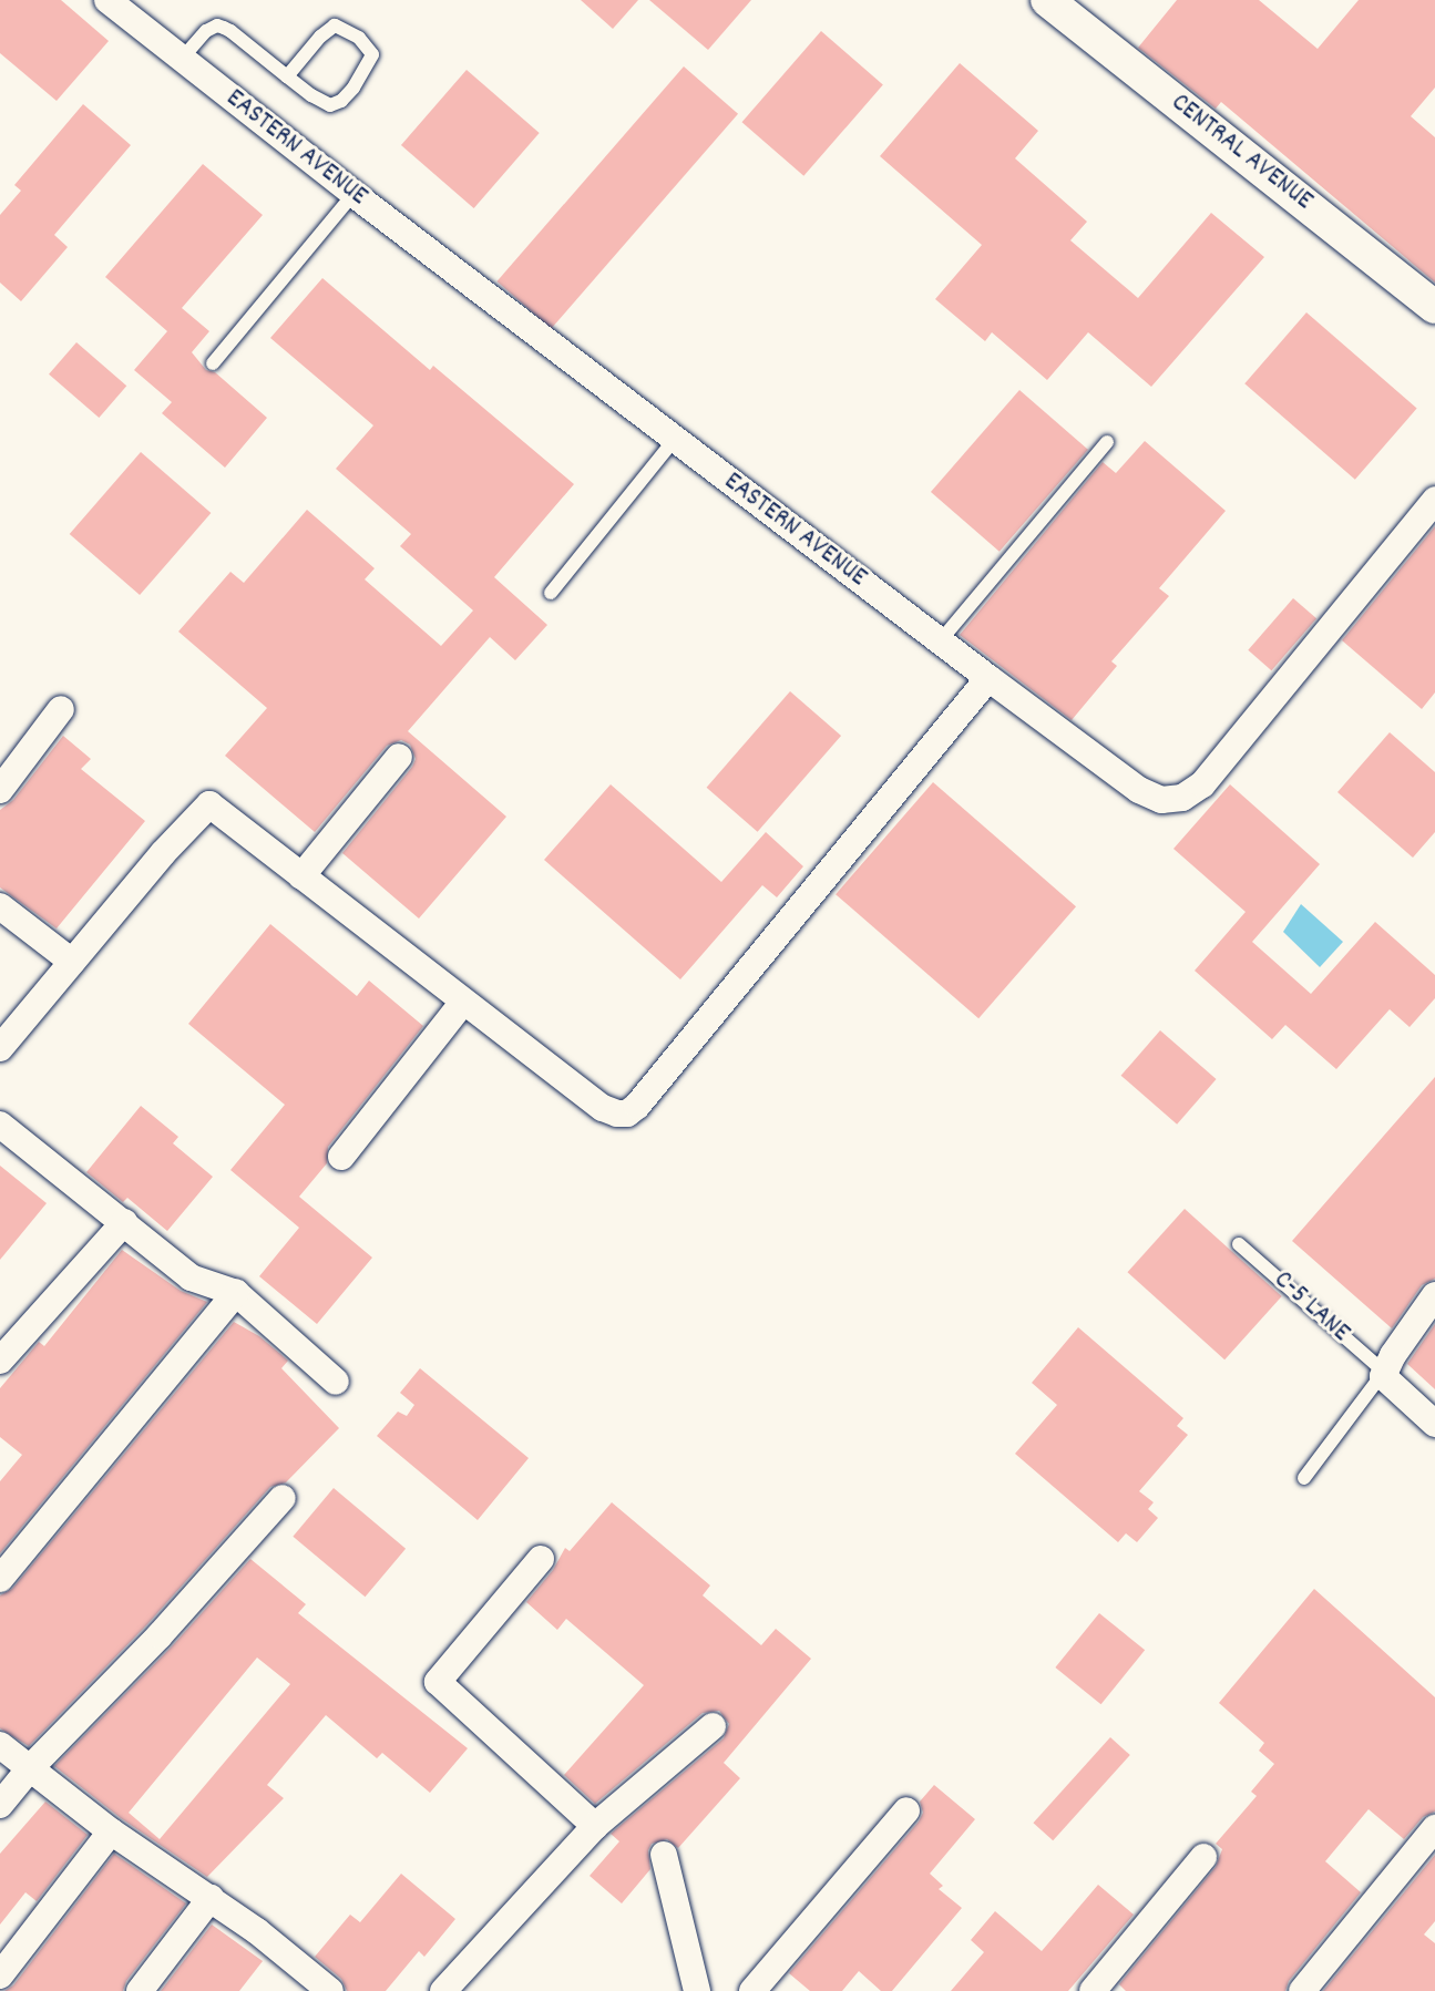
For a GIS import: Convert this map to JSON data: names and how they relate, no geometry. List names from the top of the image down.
{
  "streets": {
    "street": ["EASTERN AVENUE", "CENTRAL AVENUE", "C-5 LANE"]
  }
}
